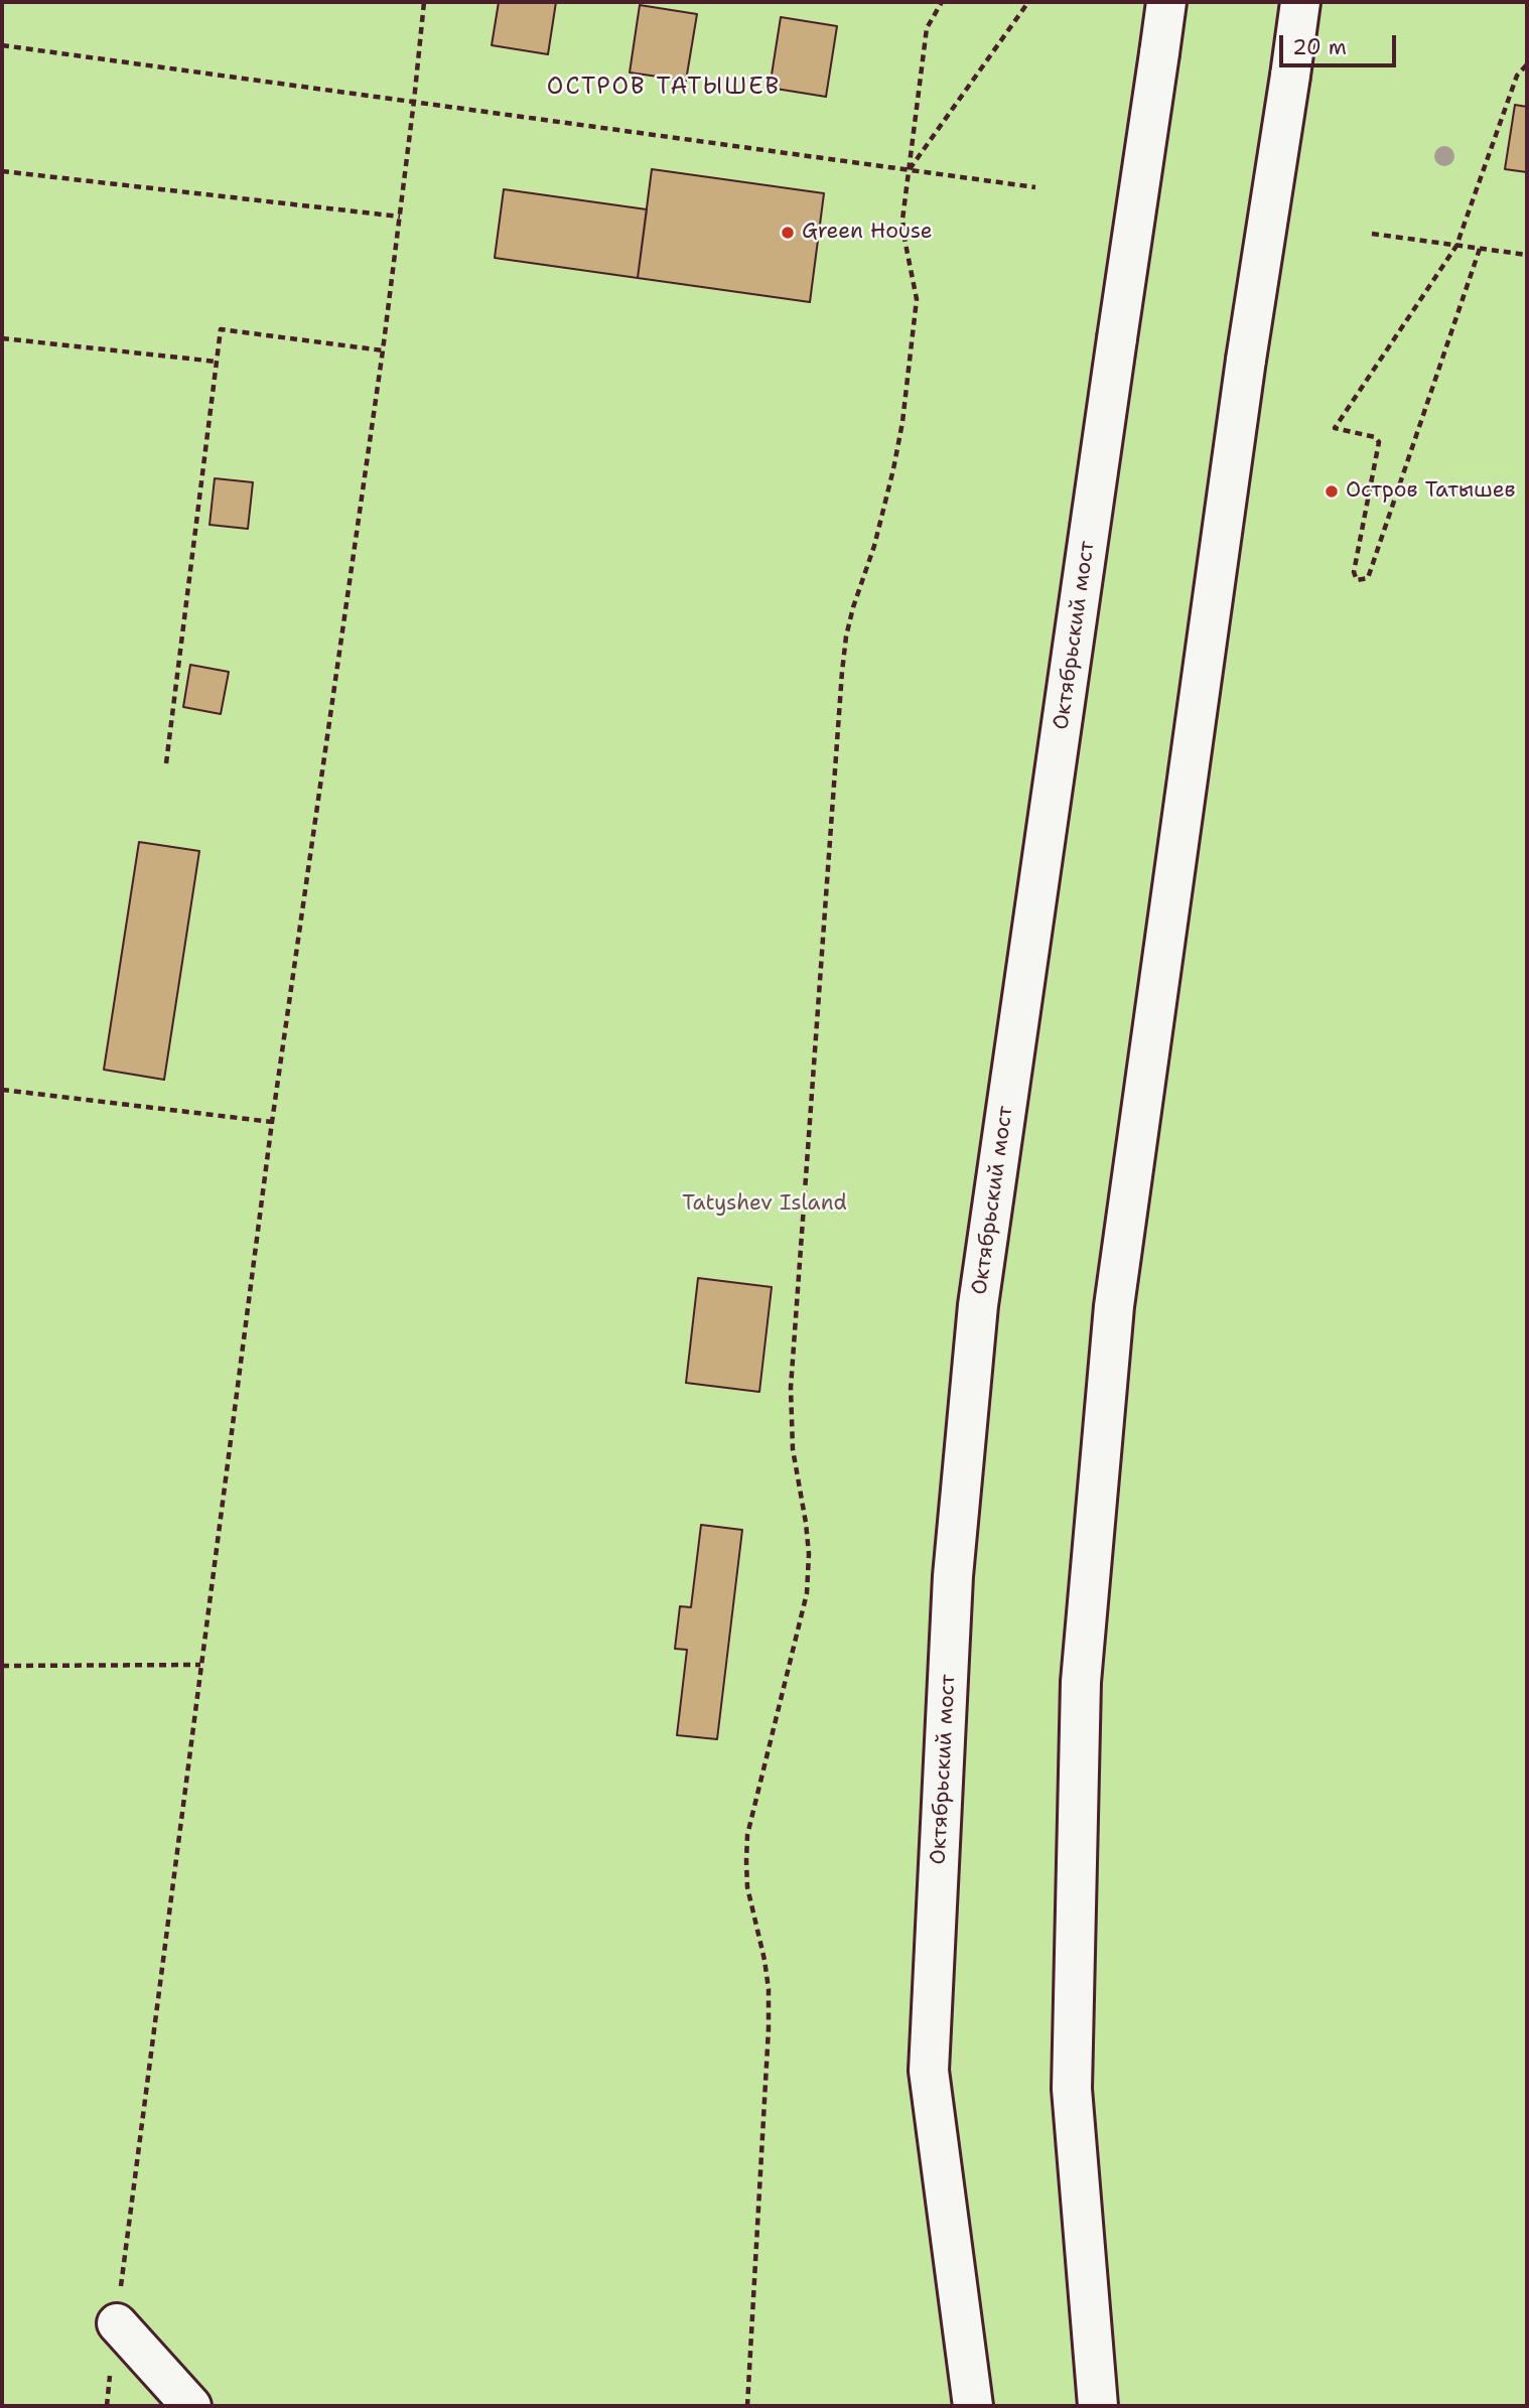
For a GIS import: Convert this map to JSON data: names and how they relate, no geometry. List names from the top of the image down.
{
  "streets": {
    "main road": ["Октябрьский мост"]
  },
  "districts": ["ОСТРОВ ТАТЫШЕВ"],
  "parks": ["Tatyshev Island"],
  "places": ["Green House", "Остров Татышев"],
  "scale_bar": "20 m"
}
